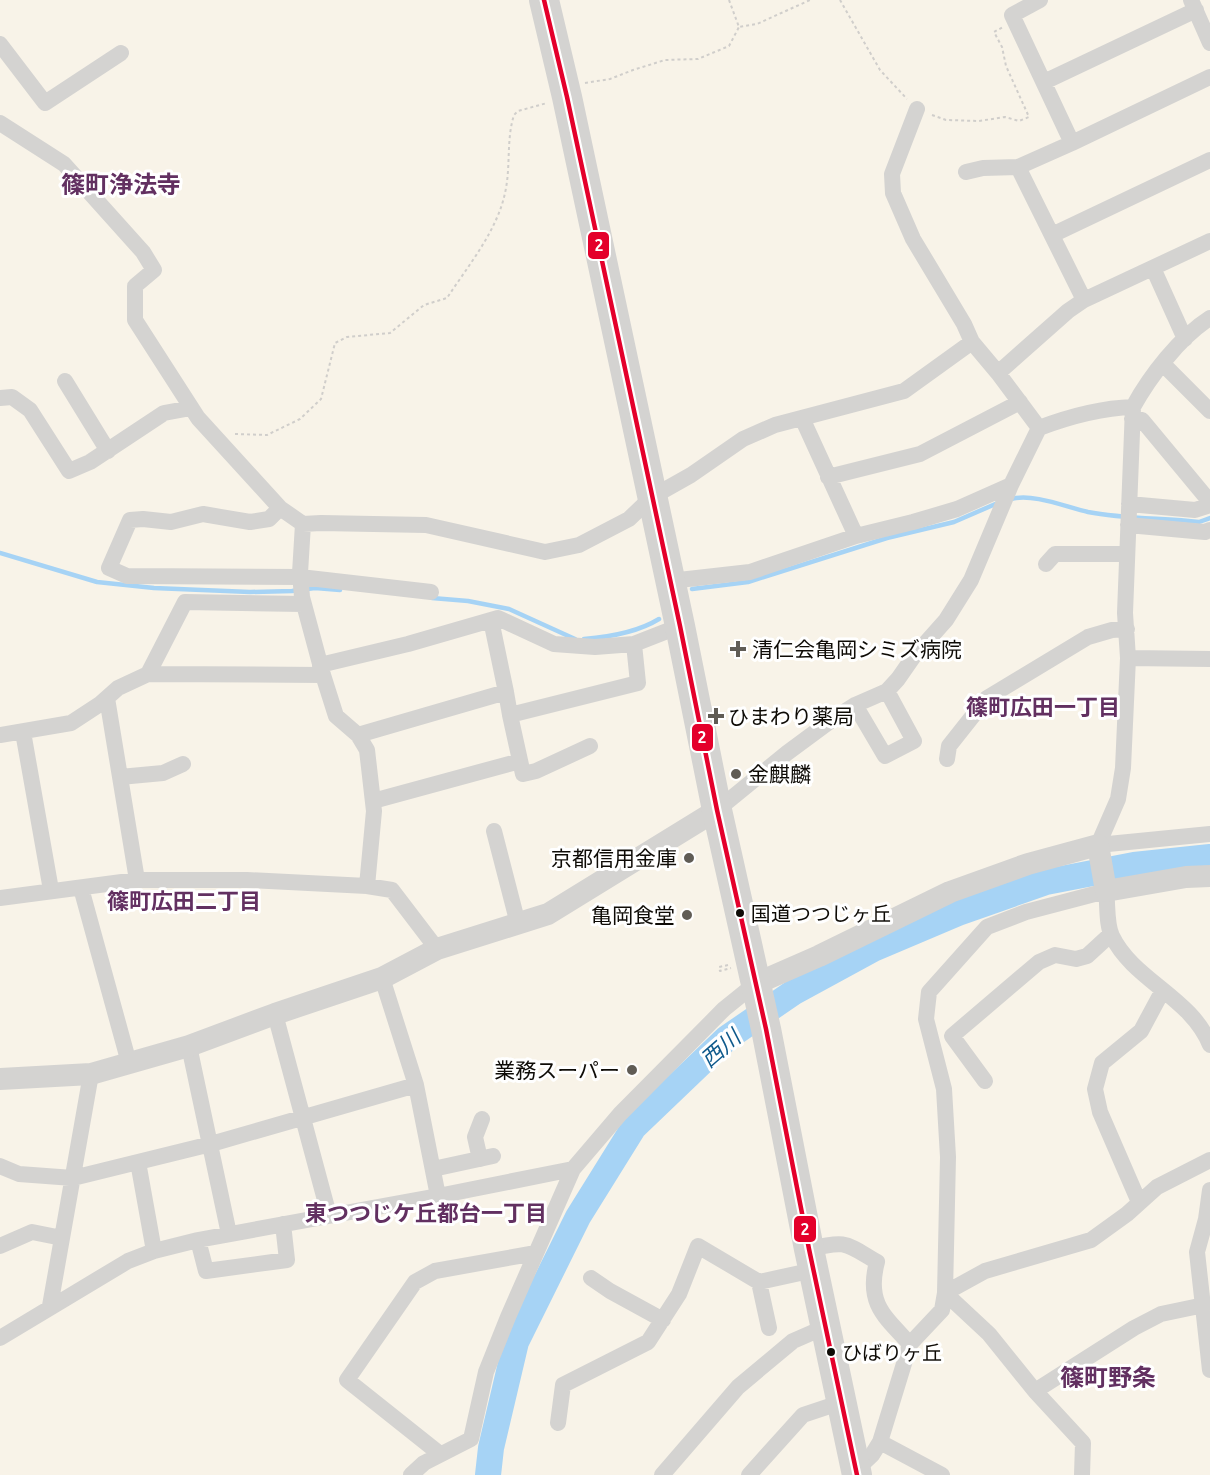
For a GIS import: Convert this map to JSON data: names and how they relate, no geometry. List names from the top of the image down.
{
  "districts": [
    "篠町浄法寺",
    "篠町広田一丁目",
    "篠町広田二丁目",
    "東つつじケ丘都台一丁目",
    "篠町野条"
  ],
  "water": ["西川"],
  "places": {
    "health": ["清仁会亀岡シミズ病院", "ひまわり薬局"],
    "other": [
      "金麒麟",
      "京都信用金庫",
      "国道つつじヶ丘",
      "亀岡食堂",
      "業務スーパー",
      "ひばりヶ丘"
    ]
  },
  "lines": ["transit line 2"]
}
